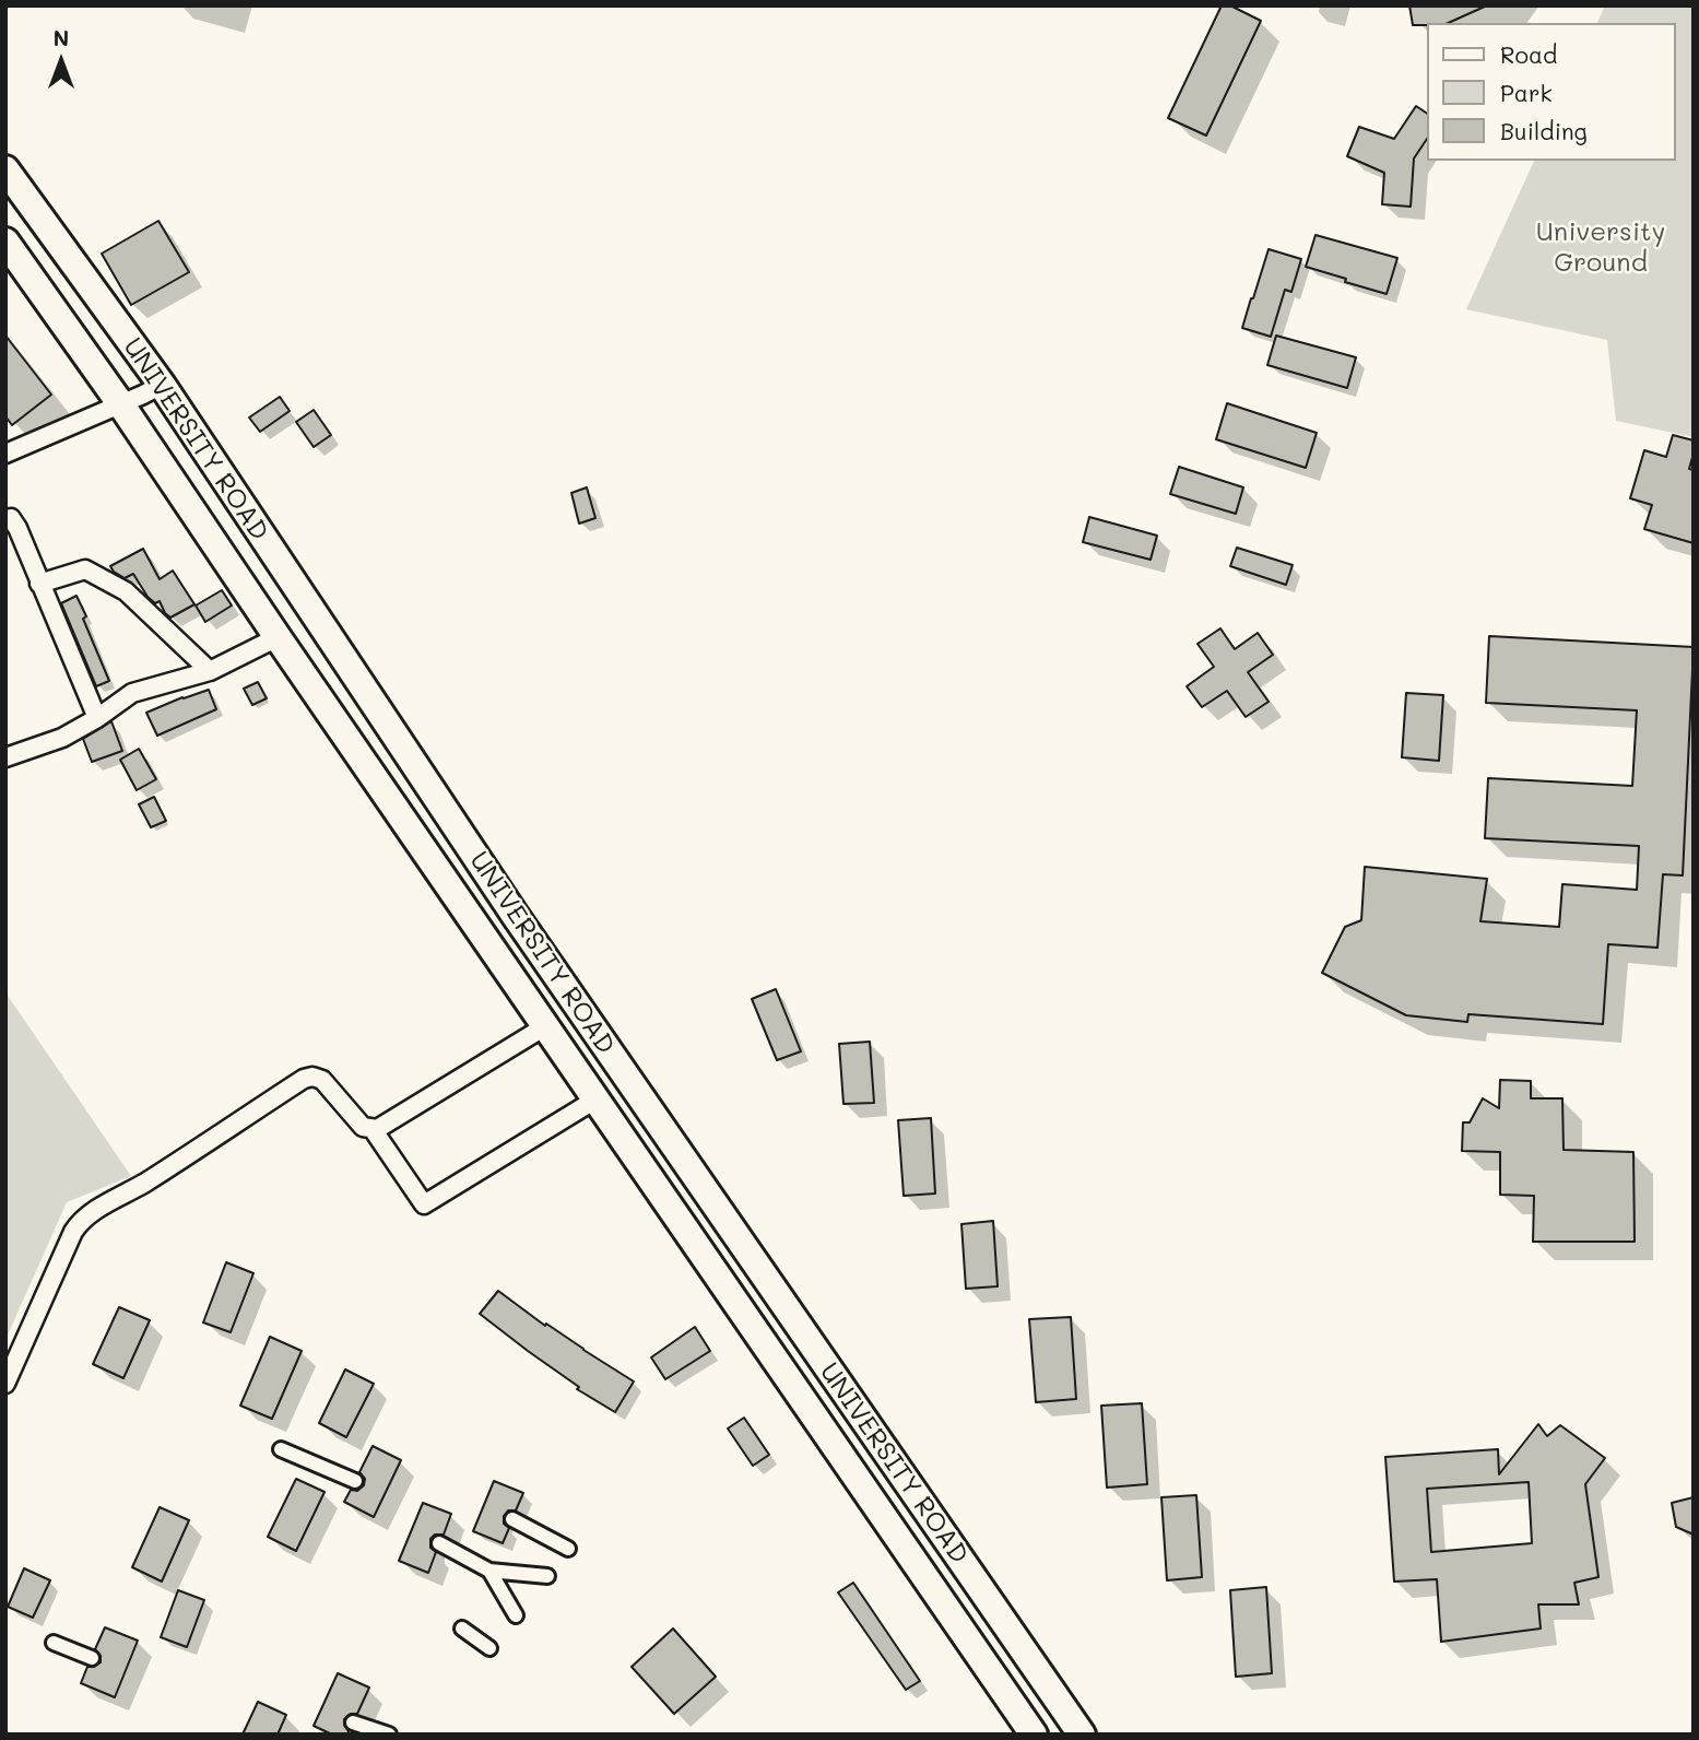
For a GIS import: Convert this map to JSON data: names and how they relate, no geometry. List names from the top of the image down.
{
  "streets": {
    "main road": ["UNIVERSITY ROAD"]
  },
  "parks": ["University Ground"],
  "legend": ["Road", "Park", "Building"],
  "north": "top"
}
